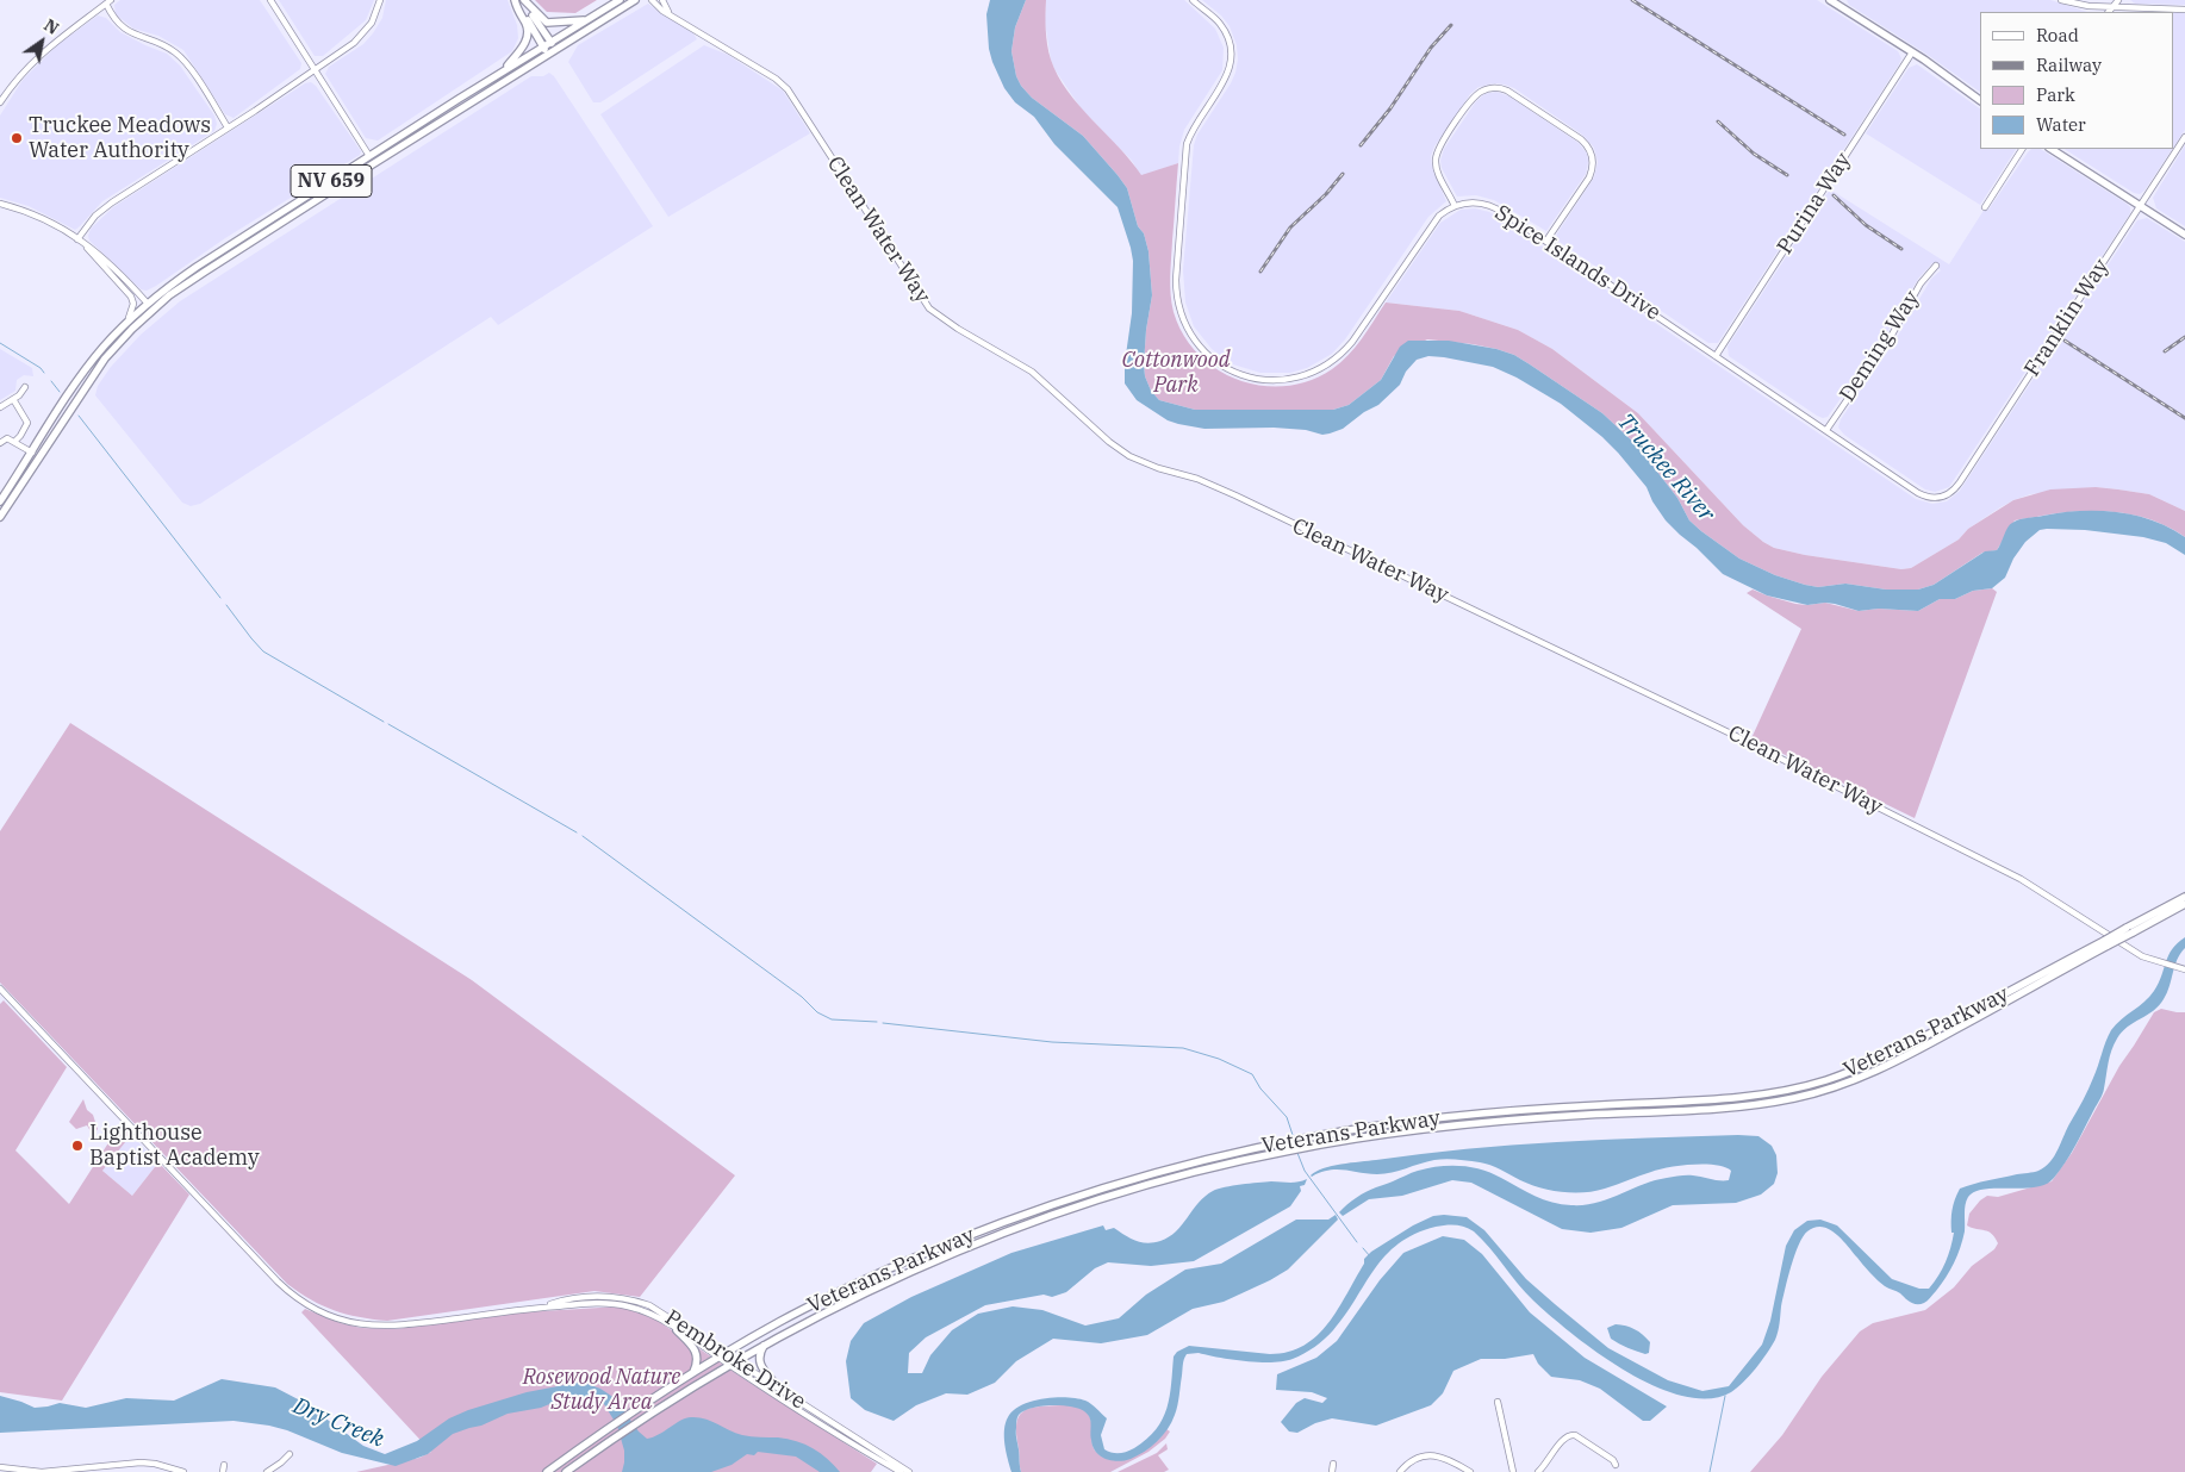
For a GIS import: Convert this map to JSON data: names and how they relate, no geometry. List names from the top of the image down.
{
  "streets": {
    "main road": ["NV 659", "Veterans Parkway"],
    "street": [
      "Purina Way",
      "Clean Water Way",
      "Spice Islands Drive",
      "Franklin Way",
      "Deming Way",
      "Pembroke Drive"
    ]
  },
  "crossings": [
    ["Purina Way", "Spice Islands Drive"],
    ["Spice Islands Drive", "Franklin Way"],
    ["Spice Islands Drive", "Deming Way"],
    ["Veterans Parkway", "Pembroke Drive"]
  ],
  "water": ["Truckee River", "Dry Creek"],
  "parks": ["Cottonwood Park", "Rosewood Nature Study Area"],
  "places": ["Truckee Meadows Water Authority", "Lighthouse Baptist Academy"],
  "legend": [
    "Road",
    "Railway",
    "Park",
    "Water"
  ],
  "north": "top right"
}
